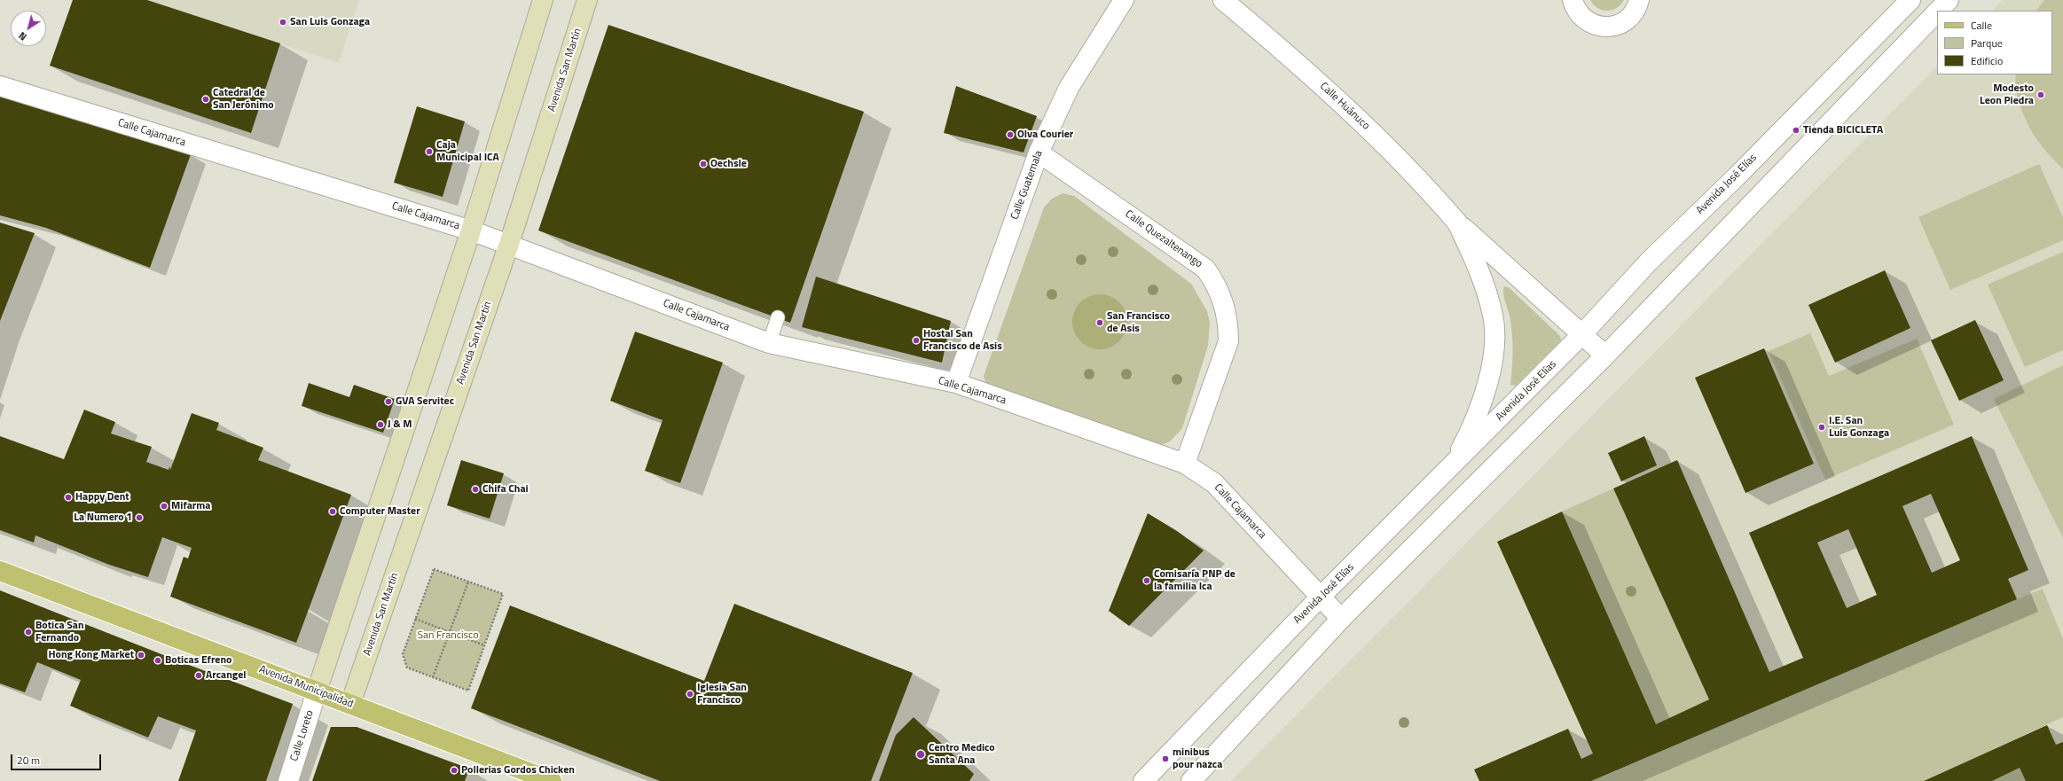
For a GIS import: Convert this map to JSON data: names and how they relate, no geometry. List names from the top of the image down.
{
  "streets": {
    "main road": ["Avenida San Martín", "Avenida Municipalidad"],
    "street": [
      "Calle Huánuco",
      "Calle Cajamarca",
      "Avenida José Elías",
      "Calle Guatemala",
      "Calle Quezaltenango",
      "Calle Loreto"
    ]
  },
  "crossings": [
    ["Avenida San Martín", "Calle Cajamarca"],
    ["Avenida San Martín", "Avenida Municipalidad"],
    ["Calle Cajamarca", "Avenida José Elías"],
    ["Calle Cajamarca", "Calle Guatemala"],
    ["Calle Cajamarca", "Calle Quezaltenango"],
    ["Calle Guatemala", "Calle Quezaltenango"],
    ["Avenida Municipalidad", "Calle Loreto"]
  ],
  "parks": ["San Francisco"],
  "places": [
    "San Luis Gonzaga",
    "Modesto Leon Piedra",
    "Catedral de San Jerónimo",
    "Tienda BICICLETA",
    "Olva Courier",
    "Caja Municipal ICA",
    "Oechsle",
    "San Francisco de Asis",
    "Hostal San Francisco de Asis",
    "GVA Servitec",
    "J & M",
    "I.E. San Luis Gonzaga",
    "Chifa Chai",
    "Happy Dent",
    "Mifarma",
    "Computer Master",
    "La Numero 1",
    "Comisaría PNP de la familia Ica",
    "Botica San Fernando",
    "Hong Kong Market",
    "Boticas Efreno",
    "Arcangel",
    "Iglesia San Francisco",
    "Centro Medico Santa Ana",
    "minibus pour nazca",
    "Pollerias Gordos Chicken"
  ],
  "legend": ["Calle", "Parque", "Edificio"],
  "scale_bar": "20 m",
  "north": "bottom left"
}
